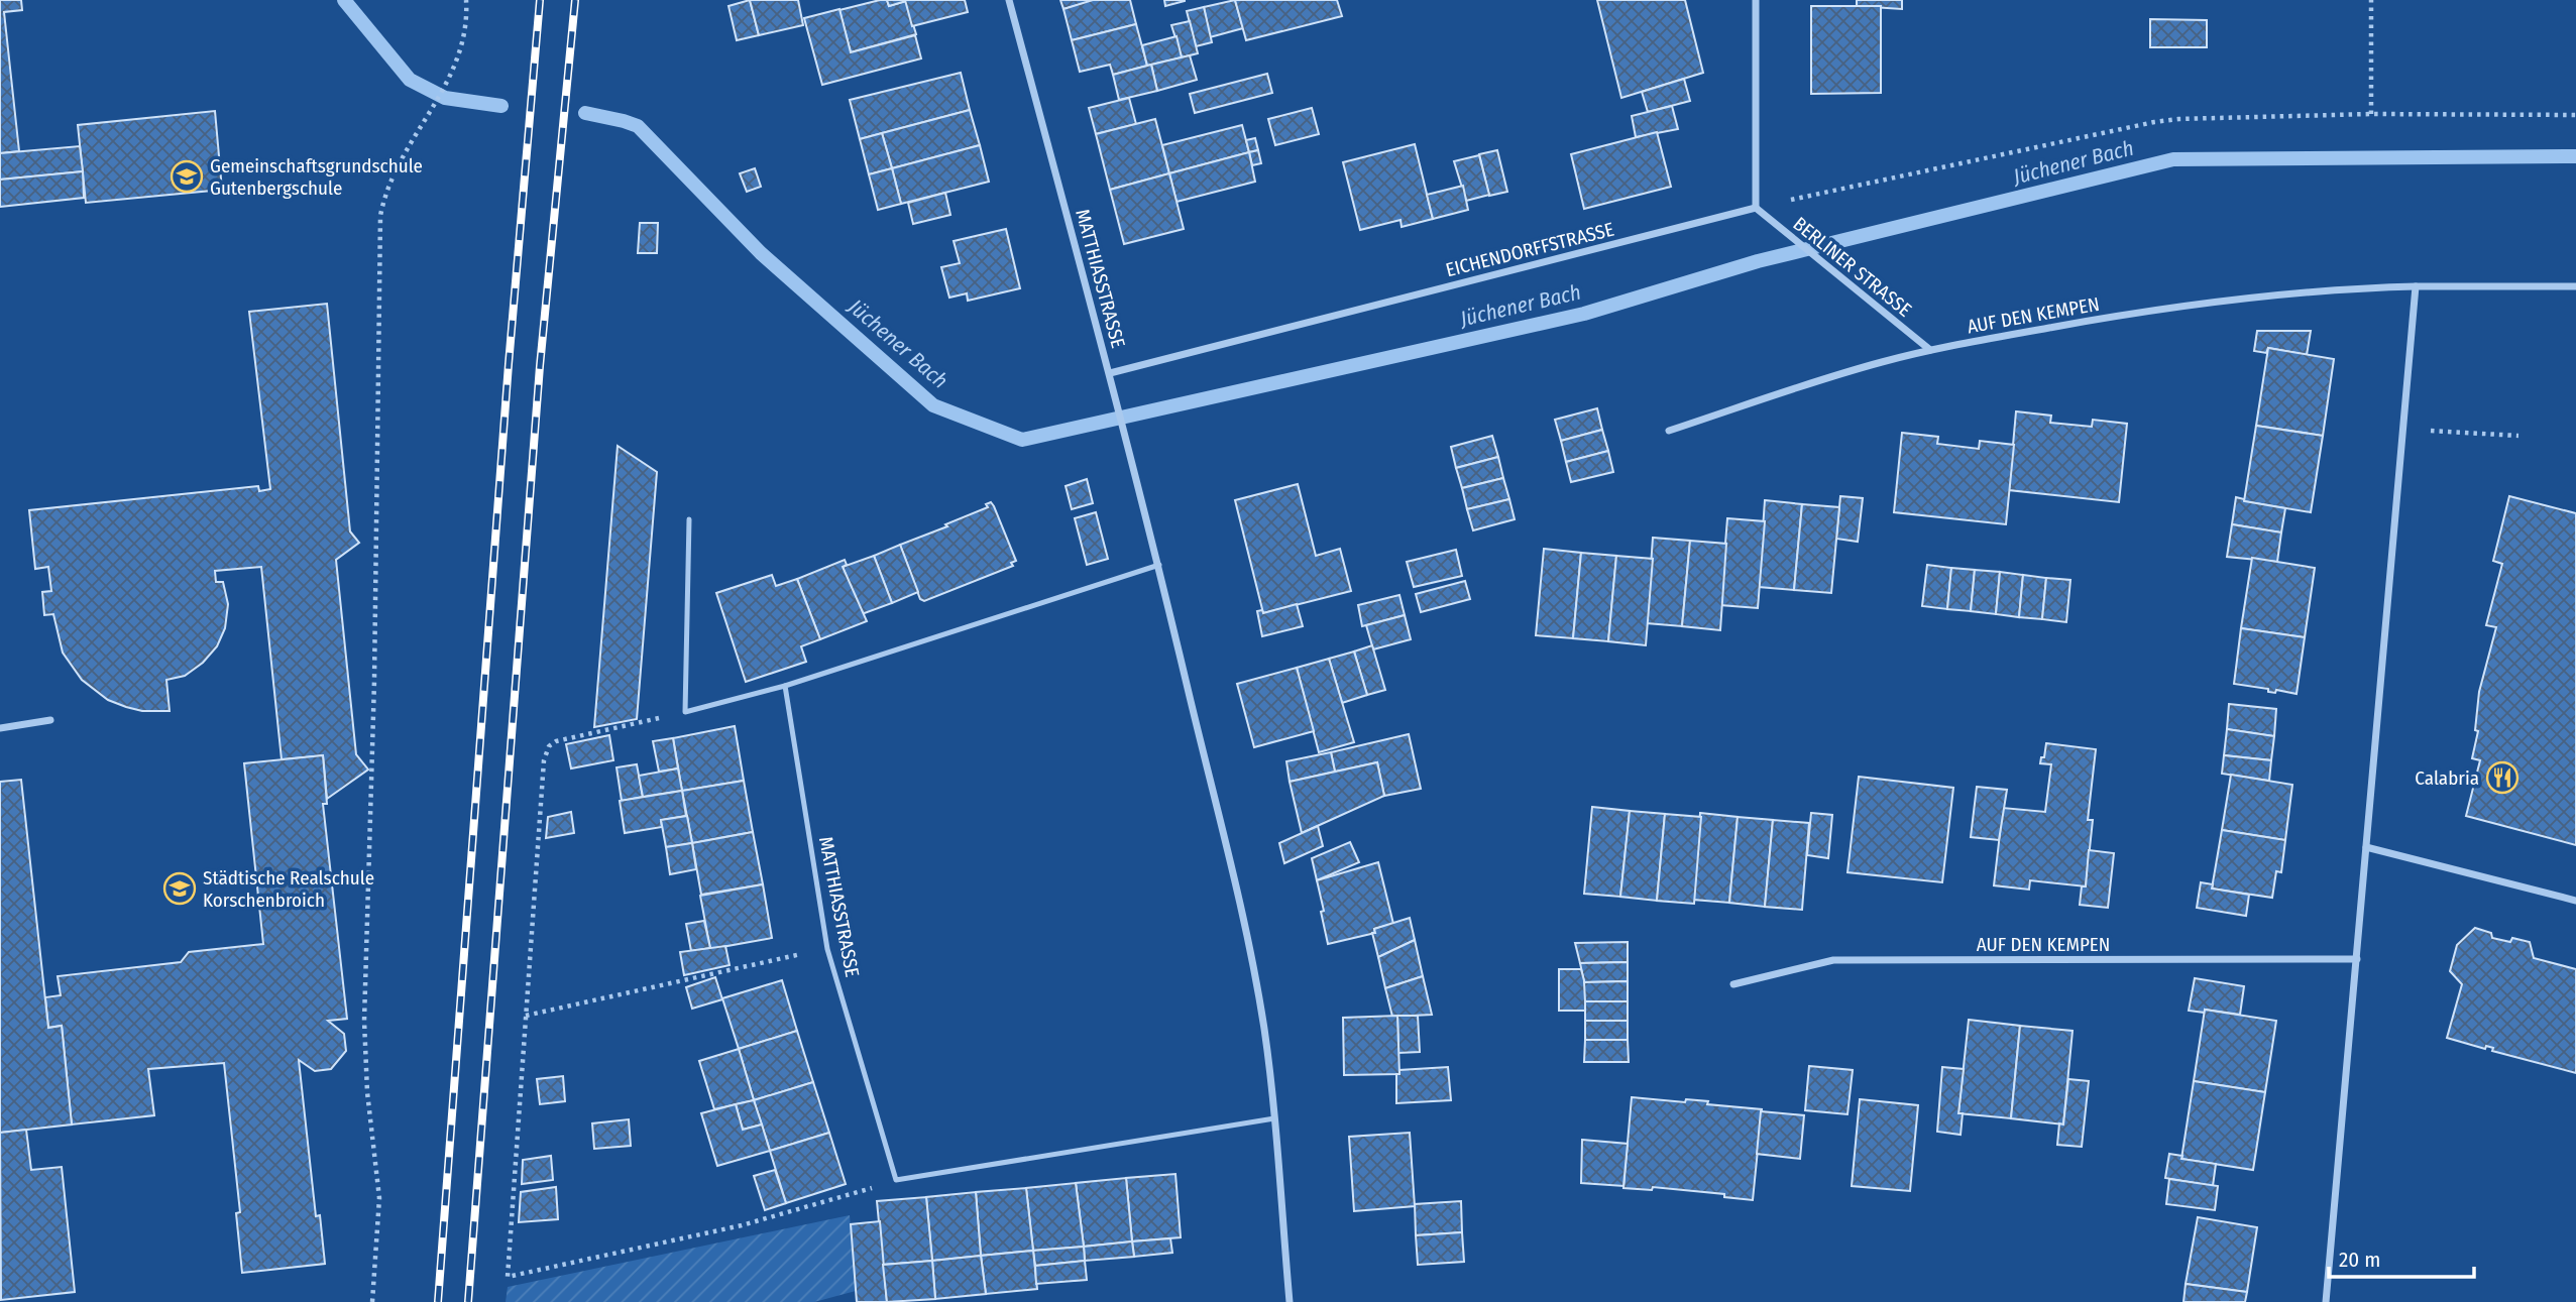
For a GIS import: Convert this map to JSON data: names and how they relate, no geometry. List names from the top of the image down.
{
  "streets": {
    "street": [
      "EICHENDORFFSTRASSE",
      "BERLINER STRASSE",
      "MATTHIASSTRASSE",
      "AUF DEN KEMPEN"
    ]
  },
  "crossings": [
    ["EICHENDORFFSTRASSE", "BERLINER STRASSE"],
    ["EICHENDORFFSTRASSE", "MATTHIASSTRASSE"],
    ["BERLINER STRASSE", "AUF DEN KEMPEN"]
  ],
  "water": ["Jüchener Bach"],
  "places": {
    "school or university": ["Gemeinschaftsgrundschule Gutenbergschule", "Städtische Realschule Korschenbroich"],
    "restaurant": ["Calabria"]
  },
  "scale_bar": "20 m"
}
